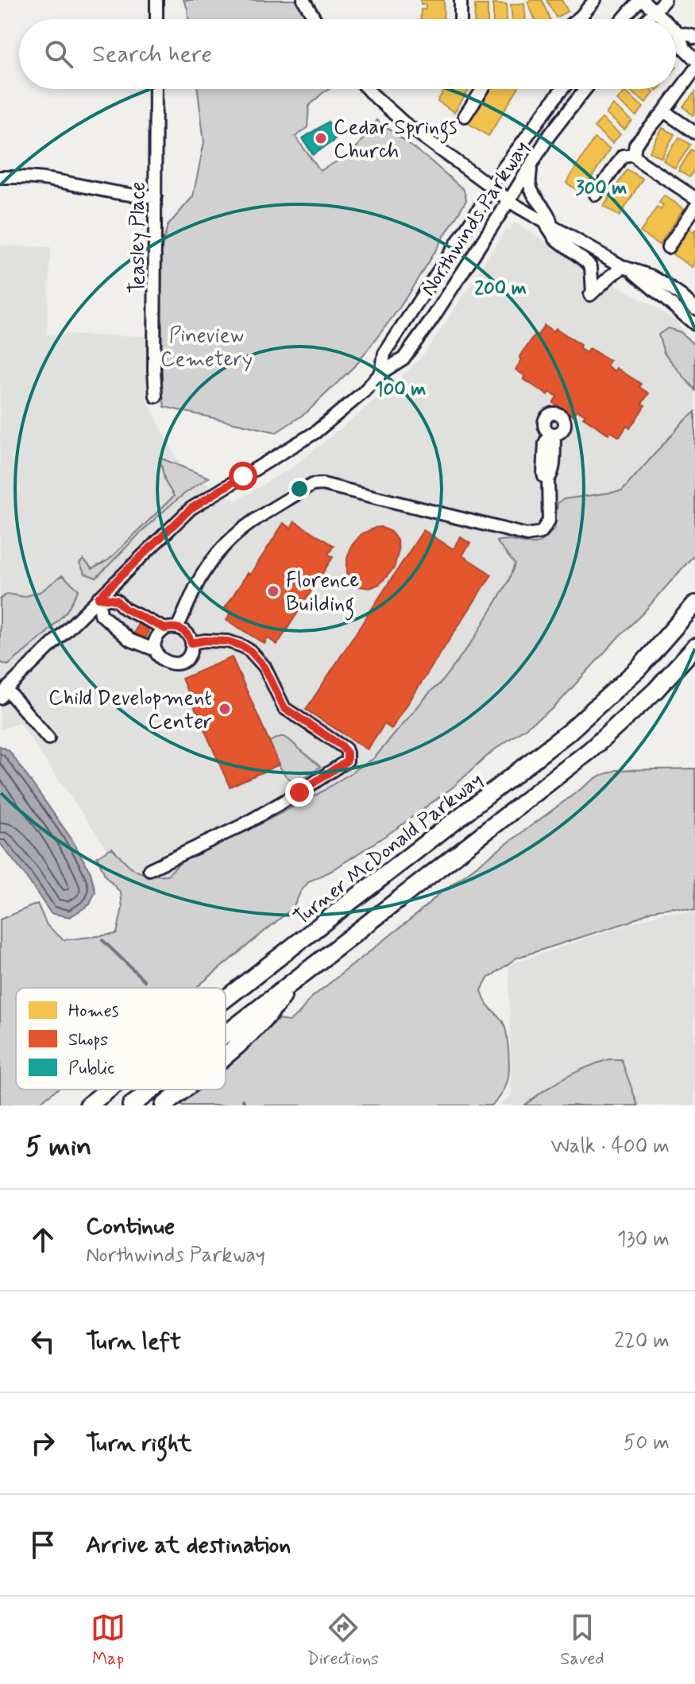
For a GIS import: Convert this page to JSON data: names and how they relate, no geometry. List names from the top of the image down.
{
  "streets": {
    "highway": ["Turner McDonald Parkway"],
    "street": ["Northwinds Parkway", "Teasley Place"]
  },
  "parks": ["Pineview Cemetery"],
  "places": ["Cedar Springs Church", "Florence Building", "Child Development Center"],
  "legend": ["Homes", "Shops", "Public"],
  "page": {
    "search": "Search here",
    "heading": ["5 min", "Walk · 400 m"],
    "list": [
      ["Continue", "Northwinds Parkway", "130 m"],
      ["Turn left", "220 m"],
      ["Turn right", "50 m"],
      "Arrive at destination"
    ],
    "nav": ["Map", "Directions", "Saved"]
  },
  "rings": ["300 m", "200 m", "100 m"]
}
